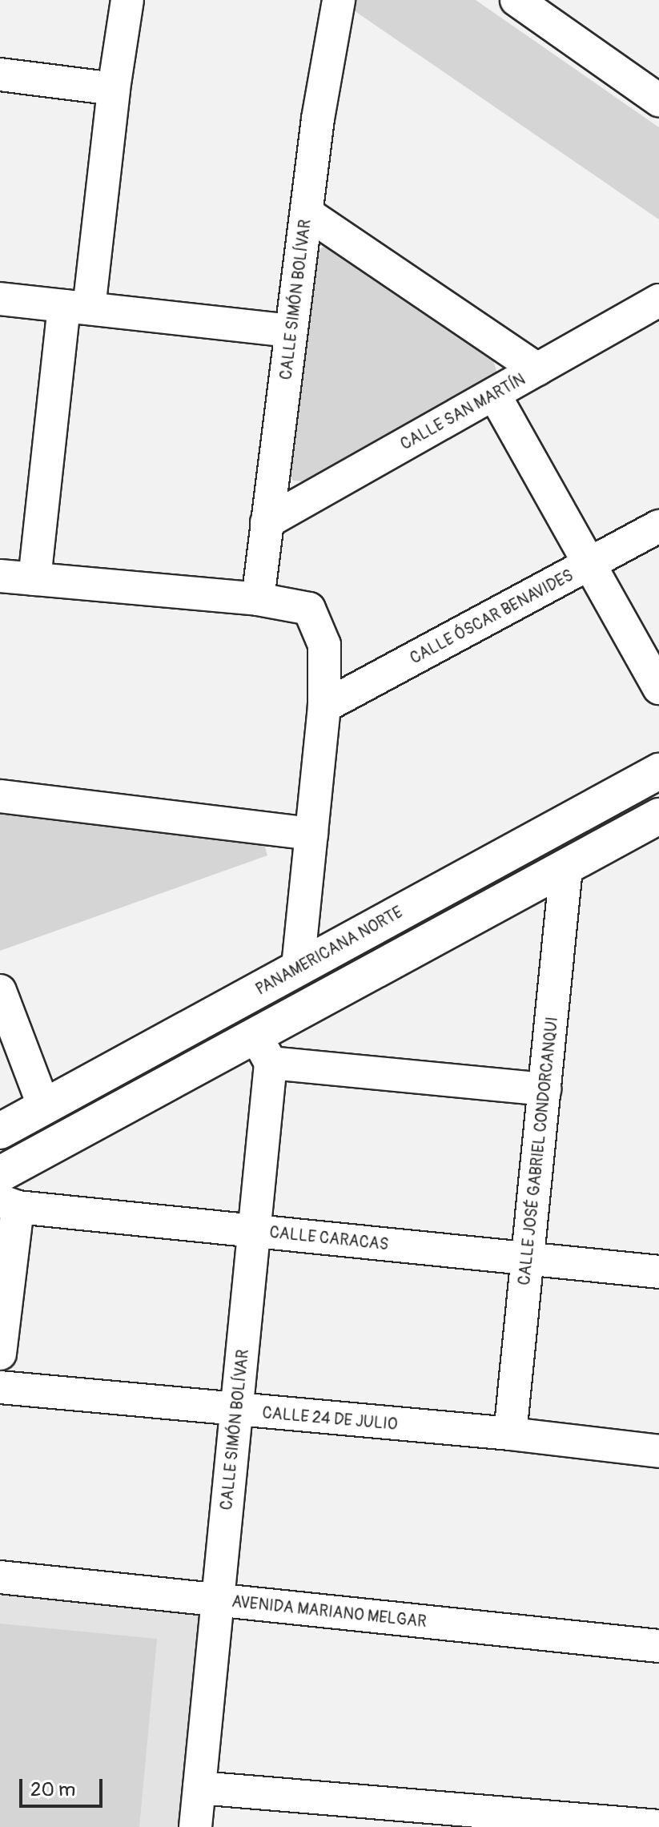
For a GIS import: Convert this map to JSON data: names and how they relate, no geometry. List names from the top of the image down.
{
  "streets": {
    "highway": ["PANAMERICANA NORTE"],
    "street": [
      "CALLE SIMÓN BOLÍVAR",
      "CALLE SAN MARTÍN",
      "CALLE ÓSCAR BENAVIDES",
      "CALLE JOSÉ GABRIEL CONDORCANQUI",
      "CALLE CARACAS",
      "CALLE 24 DE JULIO",
      "AVENIDA MARIANO MELGAR"
    ]
  },
  "crossings": [
    ["CALLE SIMÓN BOLÍVAR", "CALLE SAN MARTÍN"],
    ["CALLE SIMÓN BOLÍVAR", "CALLE CARACAS"],
    ["CALLE SIMÓN BOLÍVAR", "CALLE 24 DE JULIO"],
    ["CALLE SIMÓN BOLÍVAR", "AVENIDA MARIANO MELGAR"],
    ["CALLE JOSÉ GABRIEL CONDORCANQUI", "CALLE CARACAS"],
    ["CALLE JOSÉ GABRIEL CONDORCANQUI", "CALLE 24 DE JULIO"]
  ],
  "scale_bar": "20 m"
}
